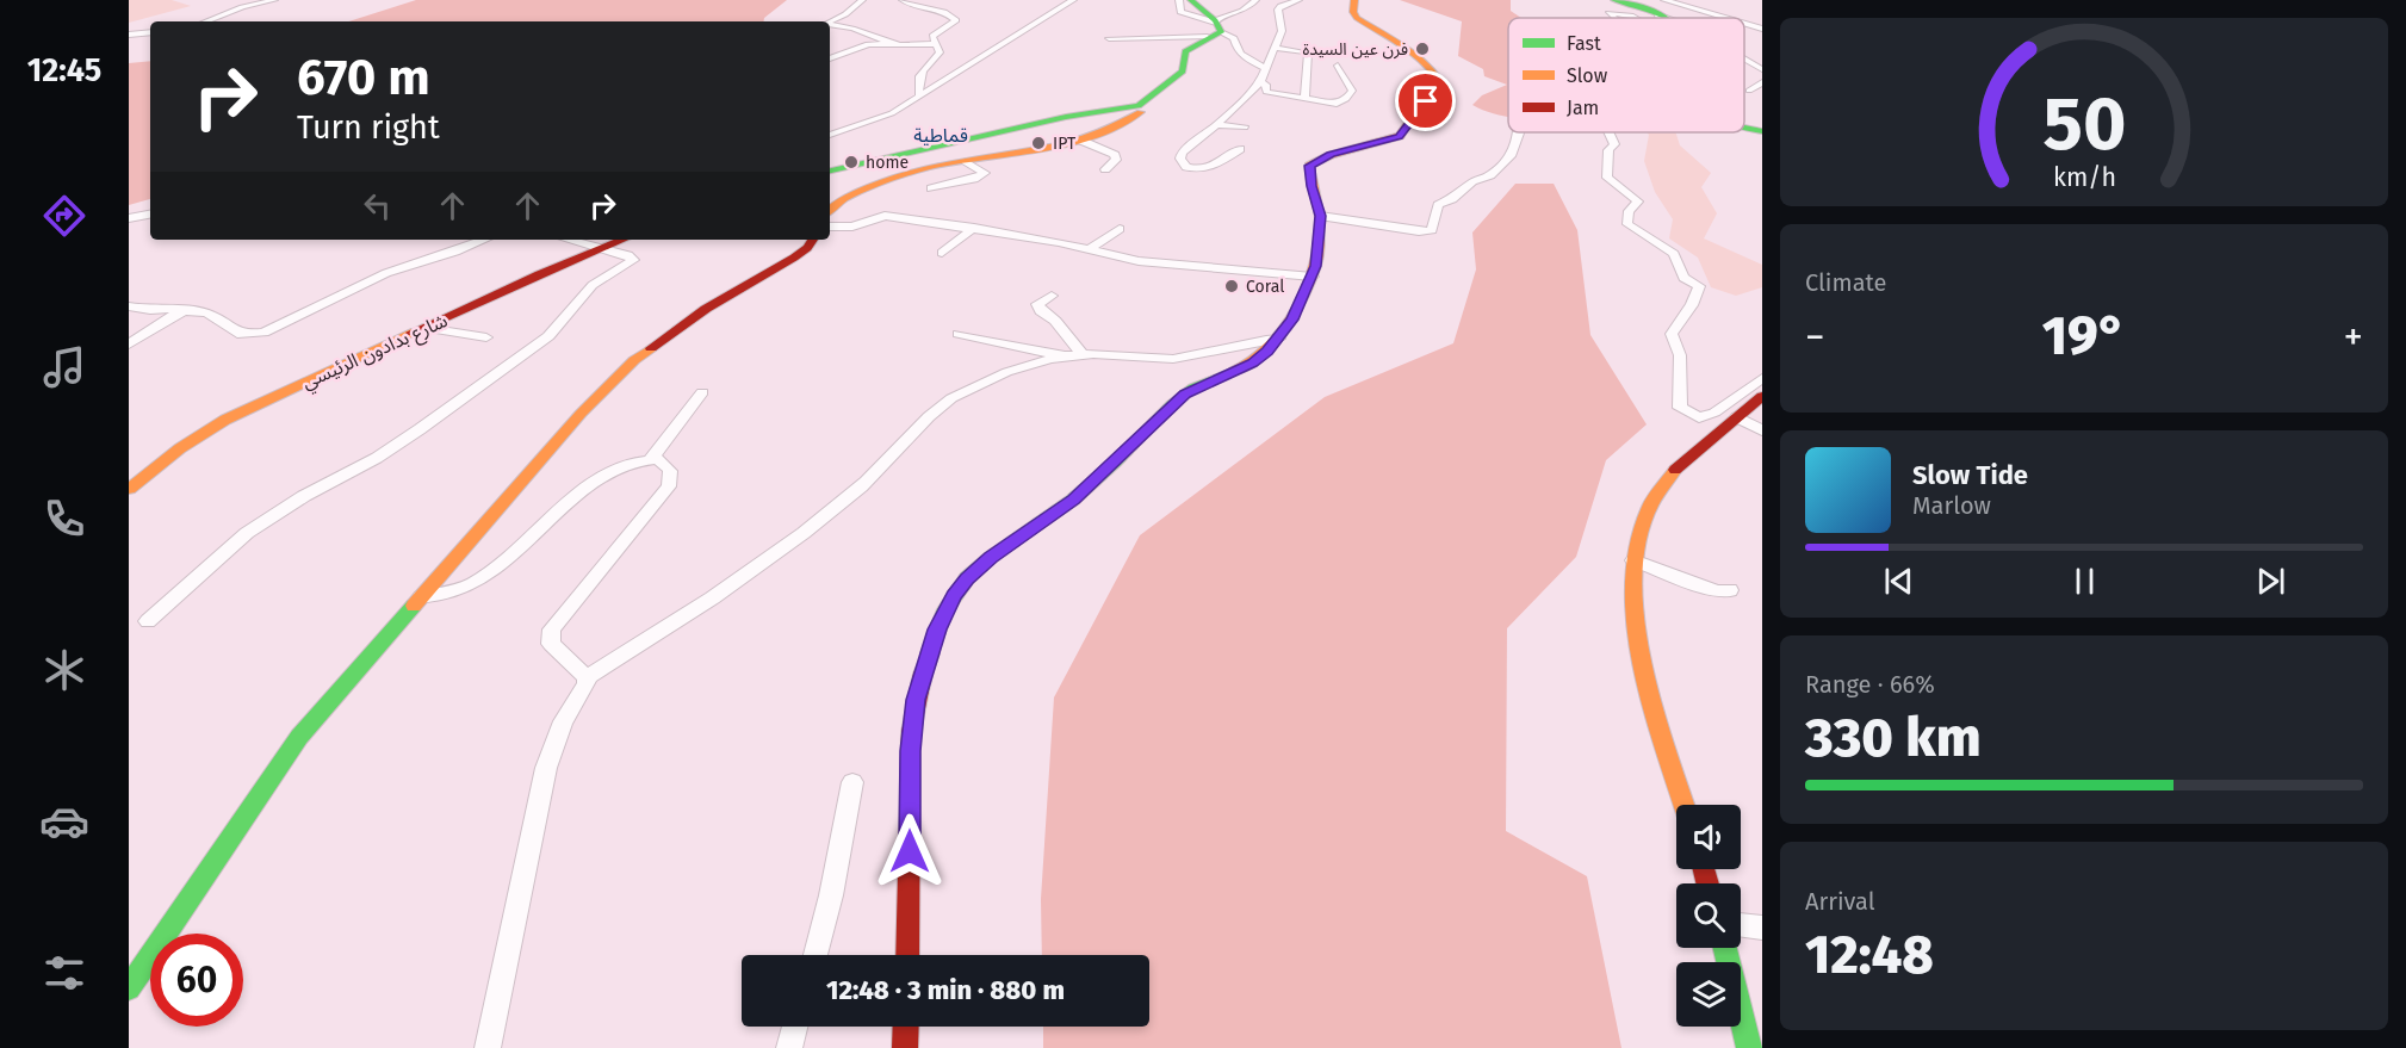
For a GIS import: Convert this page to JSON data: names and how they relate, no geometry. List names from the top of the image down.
{
  "streets": {
    "main road": ["شارع بدادون الرئيسي"]
  },
  "districts": ["قماطية"],
  "places": [
    "فرن عين السيدة",
    "IPT",
    "home",
    "Coral"
  ],
  "legend": ["Fast", "Slow", "Jam"],
  "page": {
    "tabs": "12:45",
    "turn": ["670 m", "Turn right"],
    "tile": [
      "Climate",
      ["Range · 66%", "330 km"],
      ["Arrival", "12:48"]
    ],
    "heat": ["−", "19°", "+"],
    "song": ["Slow Tide", "Marlow"],
    "limit": "60",
    "trip": "12:48 · 3 min · 880 m",
    "gauge": ["50", "km/h"]
  }
}
